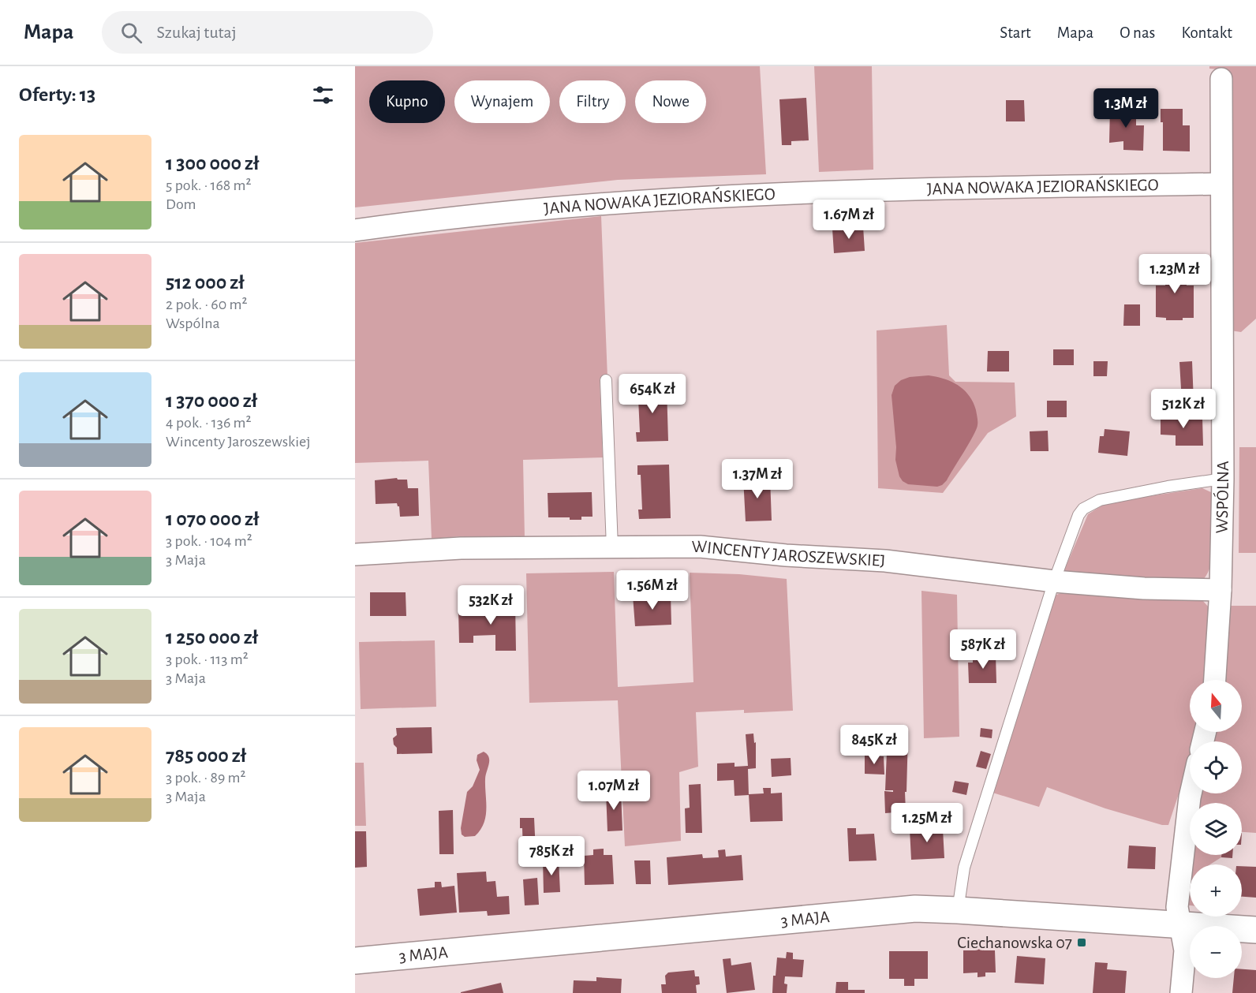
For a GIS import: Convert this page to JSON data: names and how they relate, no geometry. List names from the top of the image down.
{
  "streets": {
    "street": [
      "JANA NOWAKA JEZIORAŃSKIEGO",
      "WSPÓLNA",
      "WINCENTY JAROSZEWSKIEJ",
      "3 MAJA"
    ]
  },
  "crossings": [
    ["JANA NOWAKA JEZIORAŃSKIEGO", "WSPÓLNA"],
    ["WSPÓLNA", "WINCENTY JAROSZEWSKIEJ"]
  ],
  "places": {
    "transit": ["Ciechanowska 07"]
  },
  "north": "top",
  "page": {
    "header": "Mapa",
    "search": "Szukaj tutaj",
    "nav": [
      "Start",
      "Mapa",
      "O nas",
      "Kontakt"
    ],
    "heading": "Oferty: 13",
    "chip": [
      "Kupno",
      "Wynajem",
      "Filtry",
      "Nowe"
    ],
    "price": [
      "1.3M zł",
      "1.67M zł",
      "1.23M zł",
      "654K zł",
      "512K zł",
      "1.37M zł",
      "1.56M zł",
      "532K zł",
      "587K zł",
      "845K zł",
      "1.07M zł",
      "1.25M zł",
      "785K zł"
    ],
    "list": [
      {
        "name": "1 300 000 zł",
        "note": "5 pok. · 168 m² · Dom"
      },
      {
        "name": "512 000 zł",
        "note": "2 pok. · 60 m² · Wspólna"
      },
      {
        "name": "1 370 000 zł",
        "note": "4 pok. · 136 m² · Wincenty Jaroszewskiej"
      },
      {
        "name": "1 070 000 zł",
        "note": "3 pok. · 104 m² · 3 Maja"
      },
      {
        "name": "1 250 000 zł",
        "note": "3 pok. · 113 m² · 3 Maja"
      },
      {
        "name": "785 000 zł",
        "note": "3 pok. · 89 m² · 3 Maja"
      }
    ],
    "map_buttons": ["+", "−"]
  }
}
